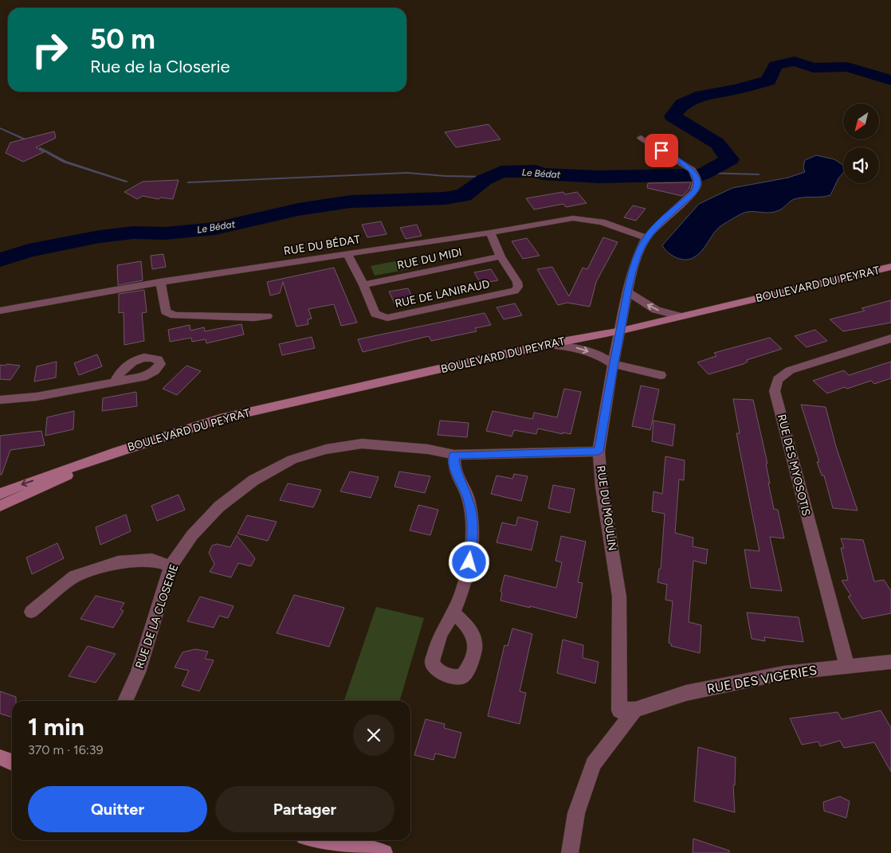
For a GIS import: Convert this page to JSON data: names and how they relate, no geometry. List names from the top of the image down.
{
  "streets": {
    "main road": ["BOULEVARD DU PEYRAT"],
    "street": [
      "RUE DU BÉDAT",
      "RUE DU MIDI",
      "RUE DE LANIRAUD",
      "RUE DES MYOSOTIS",
      "RUE DU MOULIN",
      "RUE DE LA CLOSERIE",
      "RUE DES VIGERIES"
    ]
  },
  "crossings": [
    ["RUE DU BÉDAT", "RUE DE LANIRAUD"],
    ["RUE DU BÉDAT", "RUE DU MOULIN"],
    ["RUE DU MIDI", "RUE DE LANIRAUD"],
    ["BOULEVARD DU PEYRAT", "RUE DU MOULIN"],
    ["RUE DES MYOSOTIS", "RUE DES VIGERIES"],
    ["RUE DU MOULIN", "RUE DE LA CLOSERIE"],
    ["RUE DU MOULIN", "RUE DES VIGERIES"]
  ],
  "water": ["Le Bédat"],
  "north": "bottom left",
  "page": {
    "turn": ["50 m", "Rue de la Closerie"],
    "heading": ["1 min", "370 m · 16:39"],
    "buttons": ["Quitter", "Partager"]
  }
}
